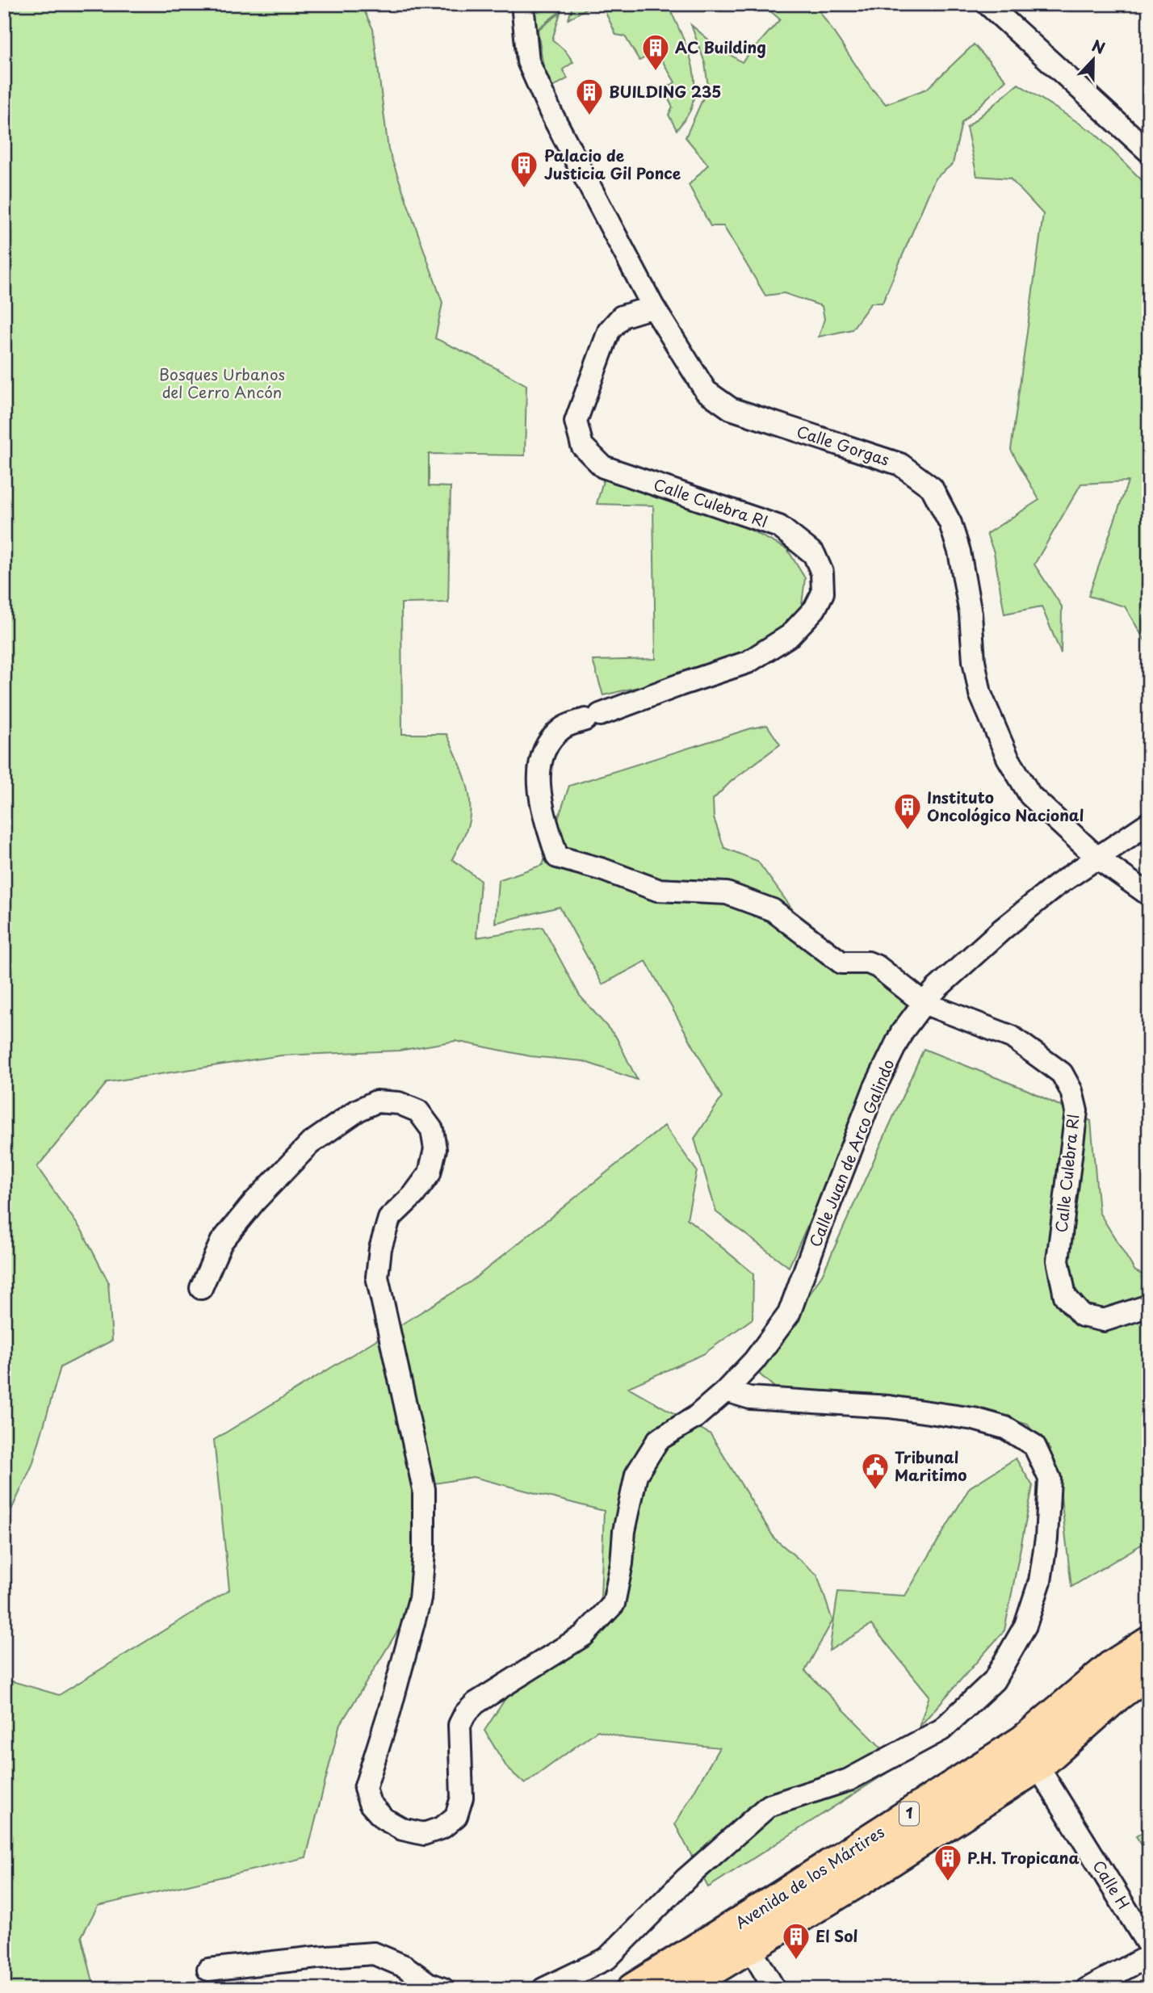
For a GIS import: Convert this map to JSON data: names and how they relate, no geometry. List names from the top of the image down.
{
  "streets": {
    "highway": ["1", "Avenida de los Mártires"],
    "street": [
      "Calle Gorgas",
      "Calle Culebra Rl",
      "Calle Juan de Arco Galindo",
      "Calle H"
    ]
  },
  "crossings": [
    ["Calle Gorgas", "Calle Culebra Rl"],
    ["Calle Gorgas", "Calle Juan de Arco Galindo"],
    ["Calle Culebra Rl", "Calle Juan de Arco Galindo"],
    ["Avenida de los Mártires", "Calle H"]
  ],
  "parks": ["Bosques Urbanos del Cerro Ancón"],
  "places": {
    "building": [
      "AC Building",
      "BUILDING 235",
      "Palacio de Justicia Gil Ponce",
      "Instituto Oncológico Nacional",
      "P.H. Tropicana",
      "El Sol"
    ],
    "public building": ["Tribunal Maritimo"]
  },
  "north": "top"
}
